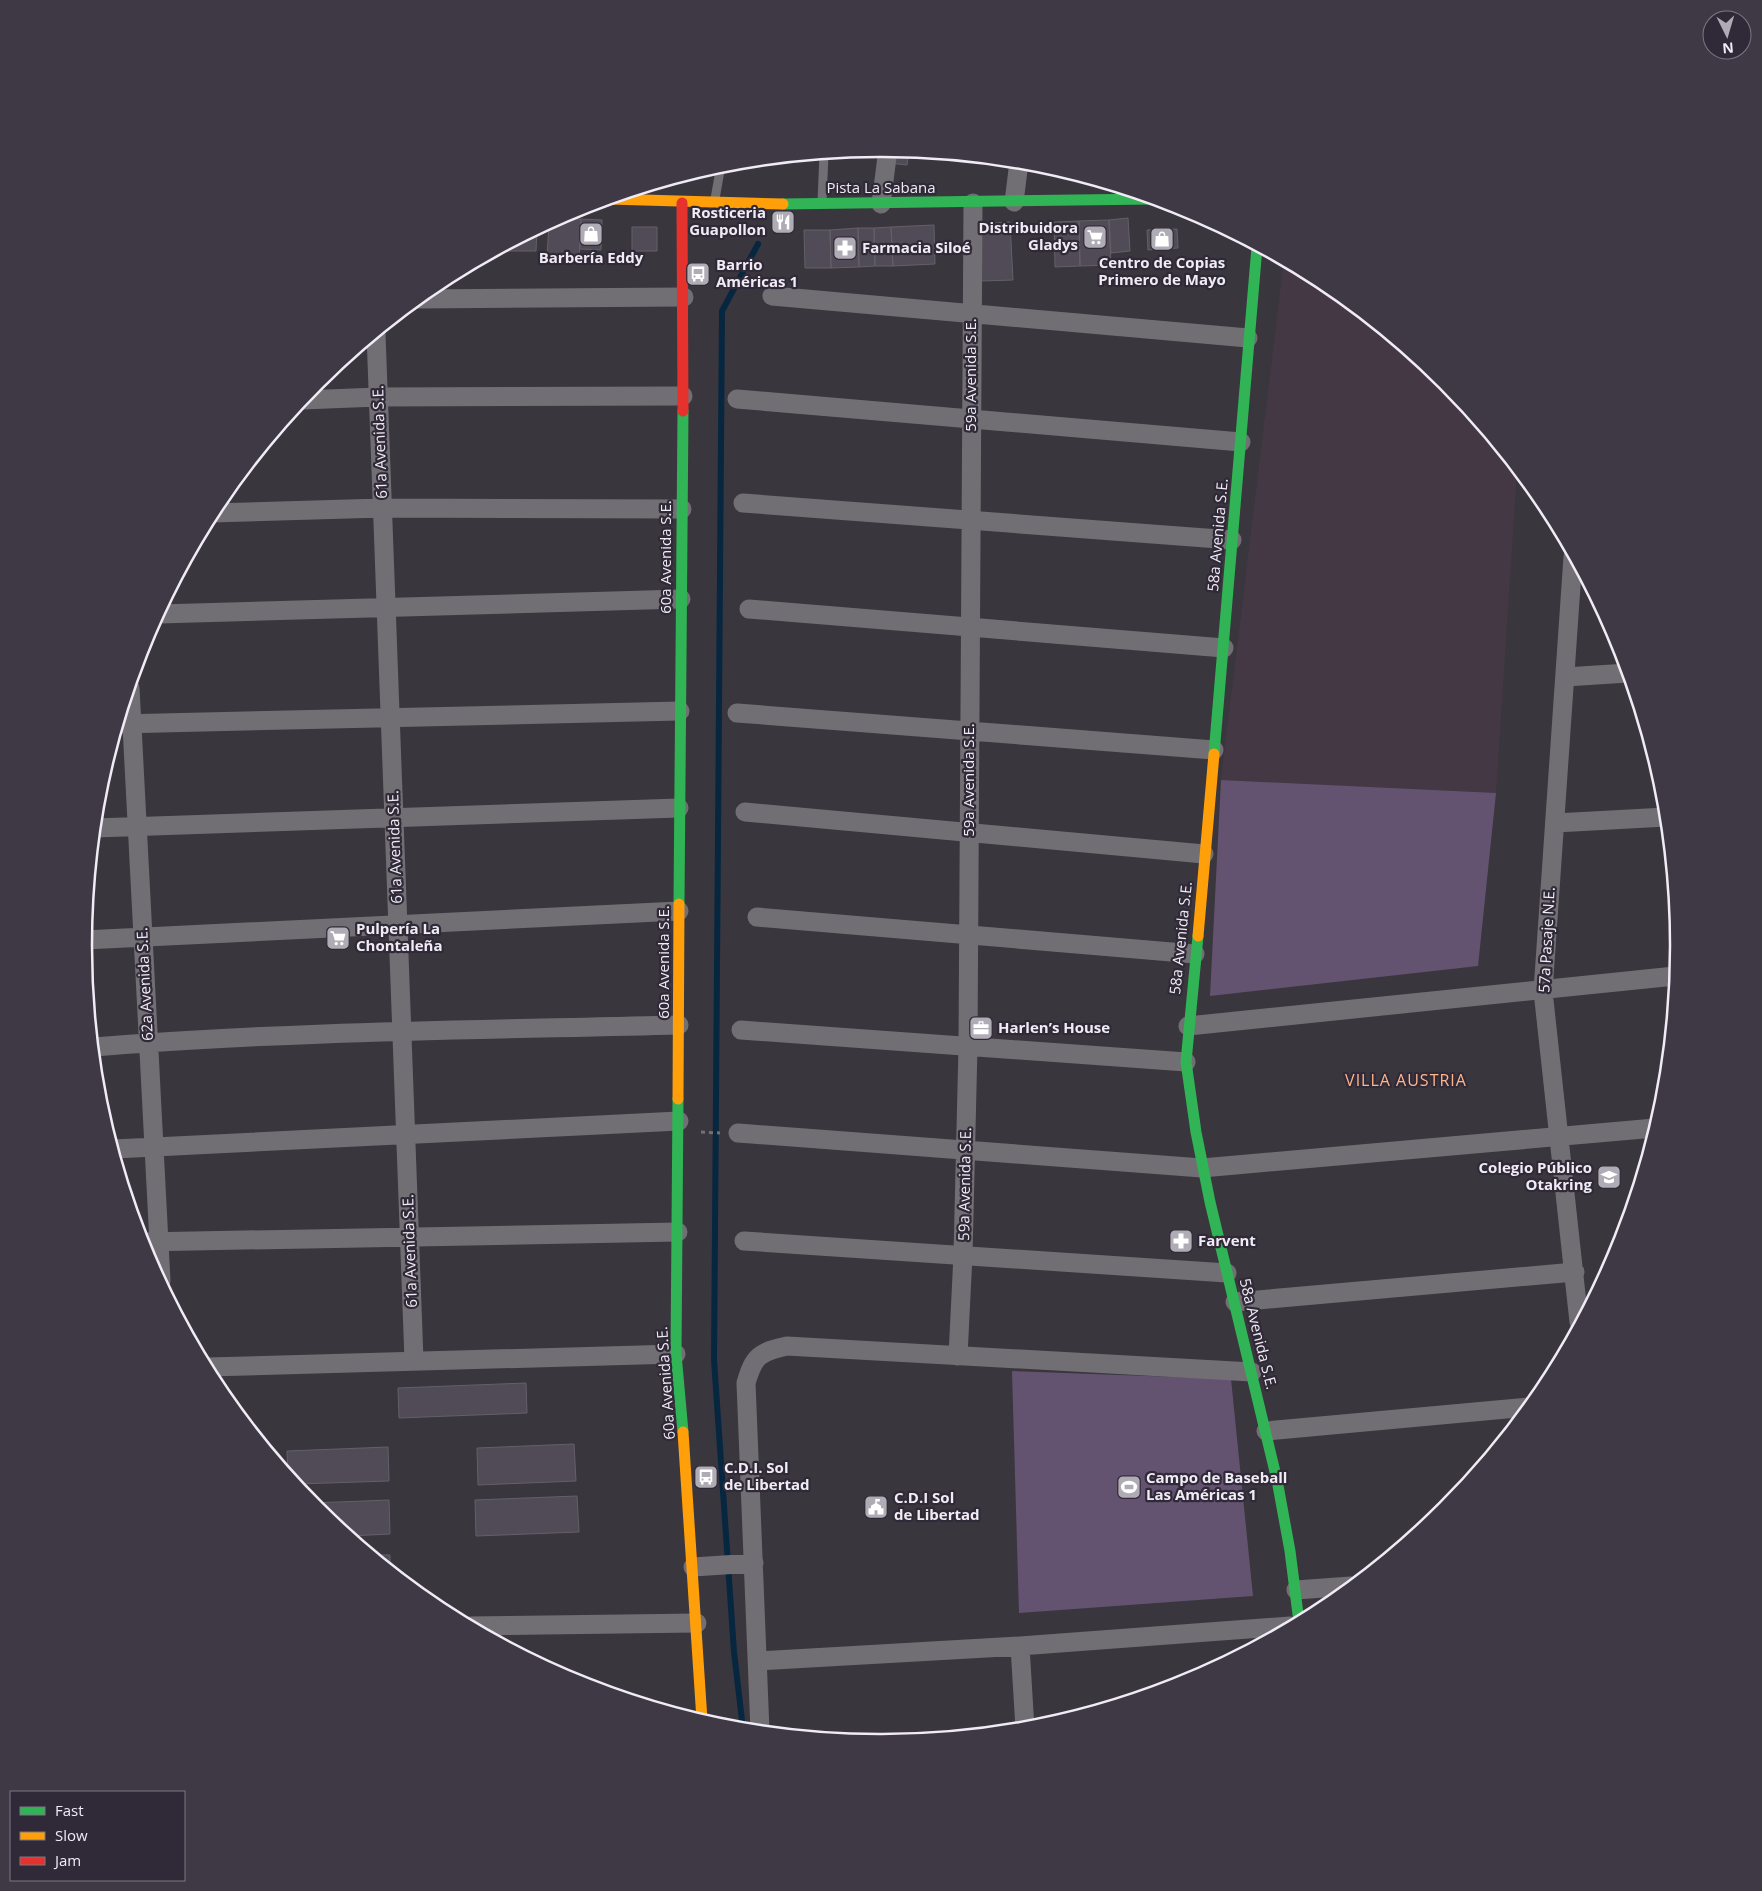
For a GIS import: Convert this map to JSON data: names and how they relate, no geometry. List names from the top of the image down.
{
  "streets": {
    "street": [
      "Pista La Sabana",
      "59a Avenida S.E.",
      "61a Avenida S.E.",
      "58a Avenida S.E.",
      "60a Avenida S.E.",
      "57a Pasaje N.E.",
      "62a Avenida S.E."
    ]
  },
  "crossings": [
    ["Pista La Sabana", "59a Avenida S.E."],
    ["Pista La Sabana", "60a Avenida S.E."]
  ],
  "districts": ["VILLA AUSTRIA"],
  "places": {
    "restaurant": ["Rosticeria Guapollon"],
    "shop": ["Barbería Eddy", "Centro de Copias Primero de Mayo"],
    "supermarket": ["Distribuidora Gladys", "Pulpería La Chontaleña"],
    "pharmacy": ["Farmacia Siloé", "Farvent"],
    "bus stop": ["Barrio Américas 1", "C.D.I. Sol de Libertad"],
    "office": ["Harlen’s House"],
    "school or university": ["Colegio Público Otakring"],
    "sports": ["Campo de Baseball Las Américas 1"],
    "public building": ["C.D.I Sol de Libertad"]
  },
  "legend": ["Fast", "Slow", "Jam"],
  "north": "bottom"
}
